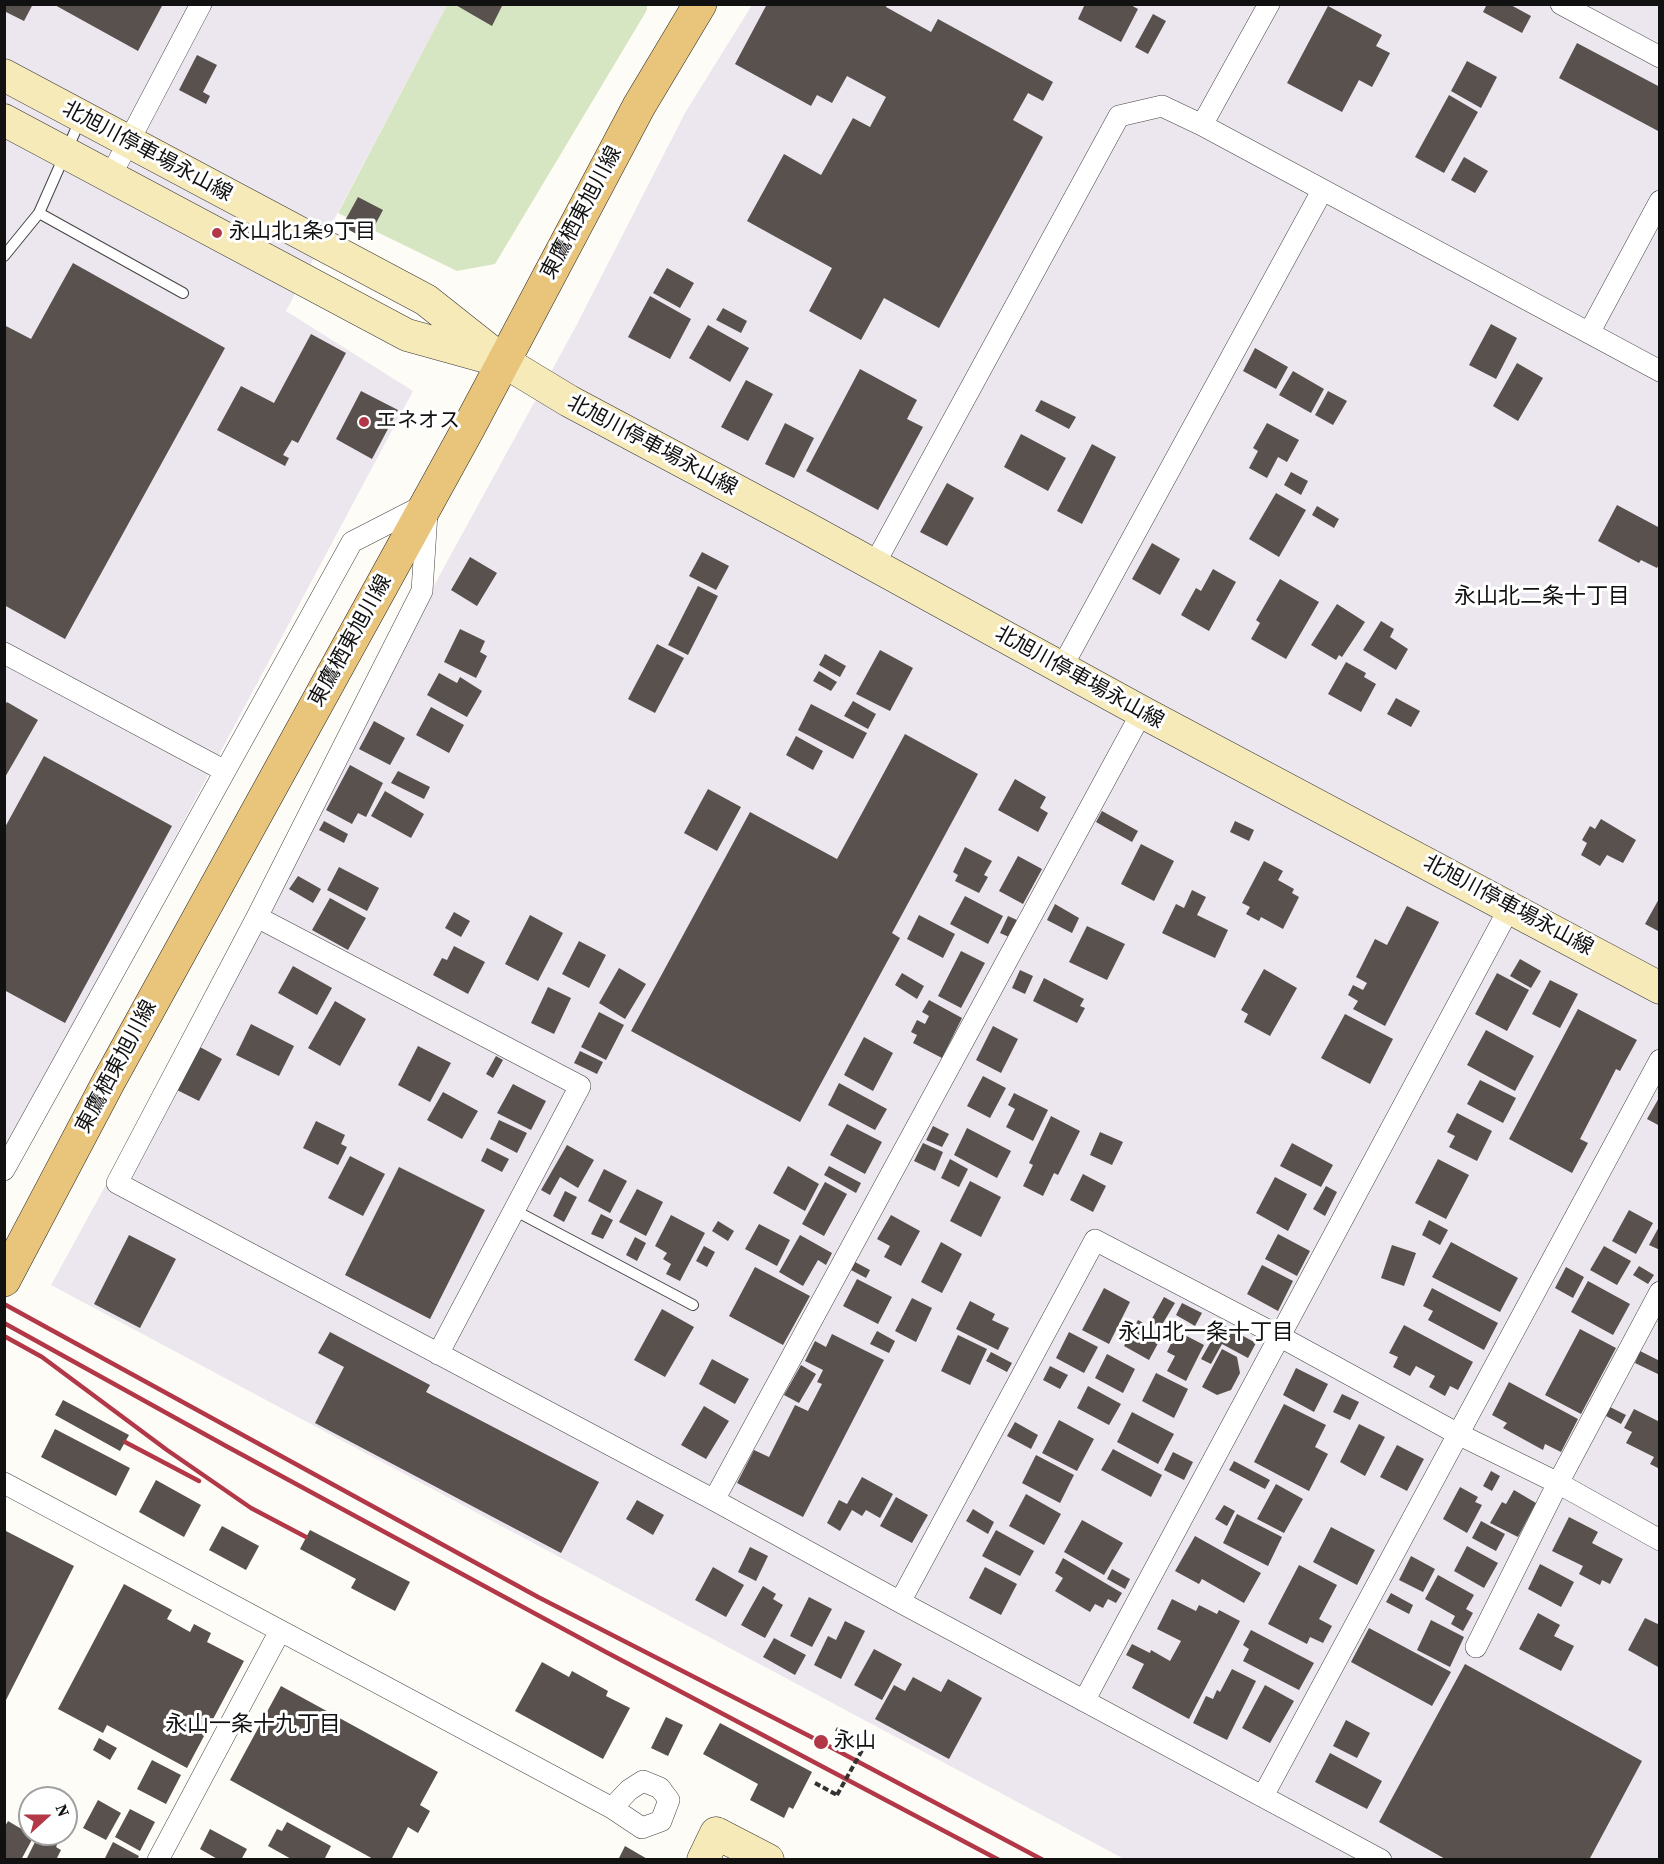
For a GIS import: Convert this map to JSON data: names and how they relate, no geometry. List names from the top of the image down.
{
  "streets": {
    "main road": ["北旭川停車場永山線", "東鷹栖東旭川線"]
  },
  "crossings": [
    ["北旭川停車場永山線", "東鷹栖東旭川線"]
  ],
  "districts": ["永山北二条十丁目", "永山北一条十丁目", "永山一条十九丁目"],
  "places": ["永山北1条9丁目", "エネオス", "永山"],
  "north": "right"
}
